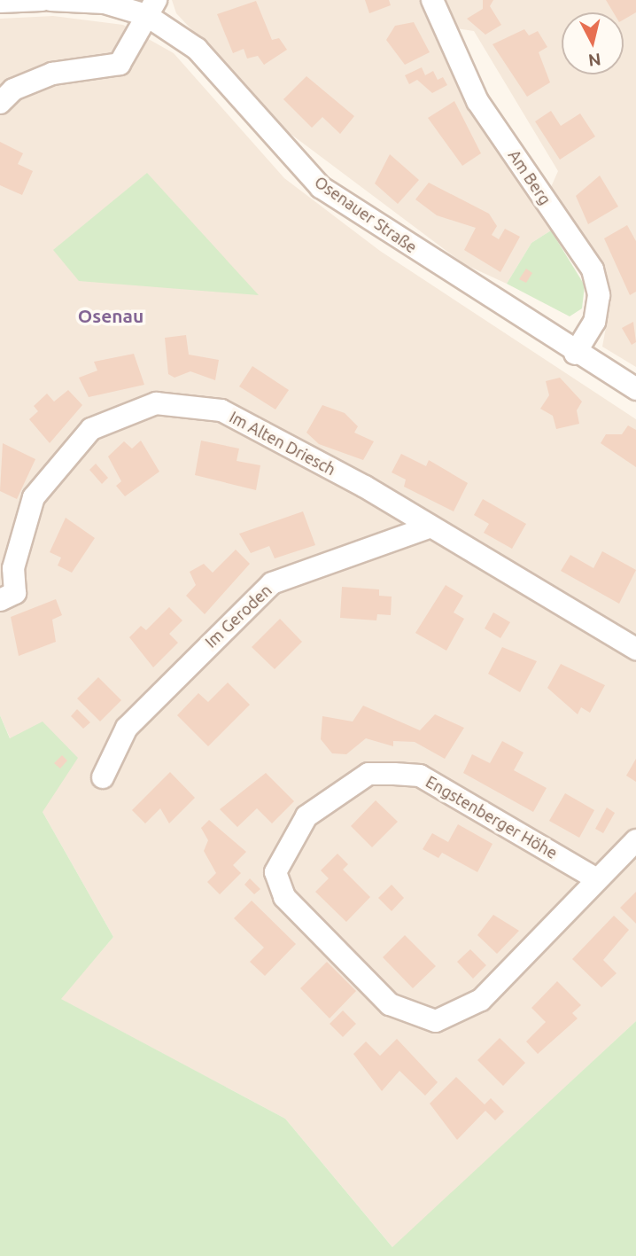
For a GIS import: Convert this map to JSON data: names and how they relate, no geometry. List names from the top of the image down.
{
  "streets": {
    "street": [
      "Am Berg",
      "Osenauer Straße",
      "Im Alten Driesch",
      "Im Geroden",
      "Engstenberger Höhe"
    ]
  },
  "crossings": [
    ["Am Berg", "Osenauer Straße"],
    ["Im Alten Driesch", "Im Geroden"]
  ],
  "districts": ["Osenau"],
  "north": "bottom"
}
